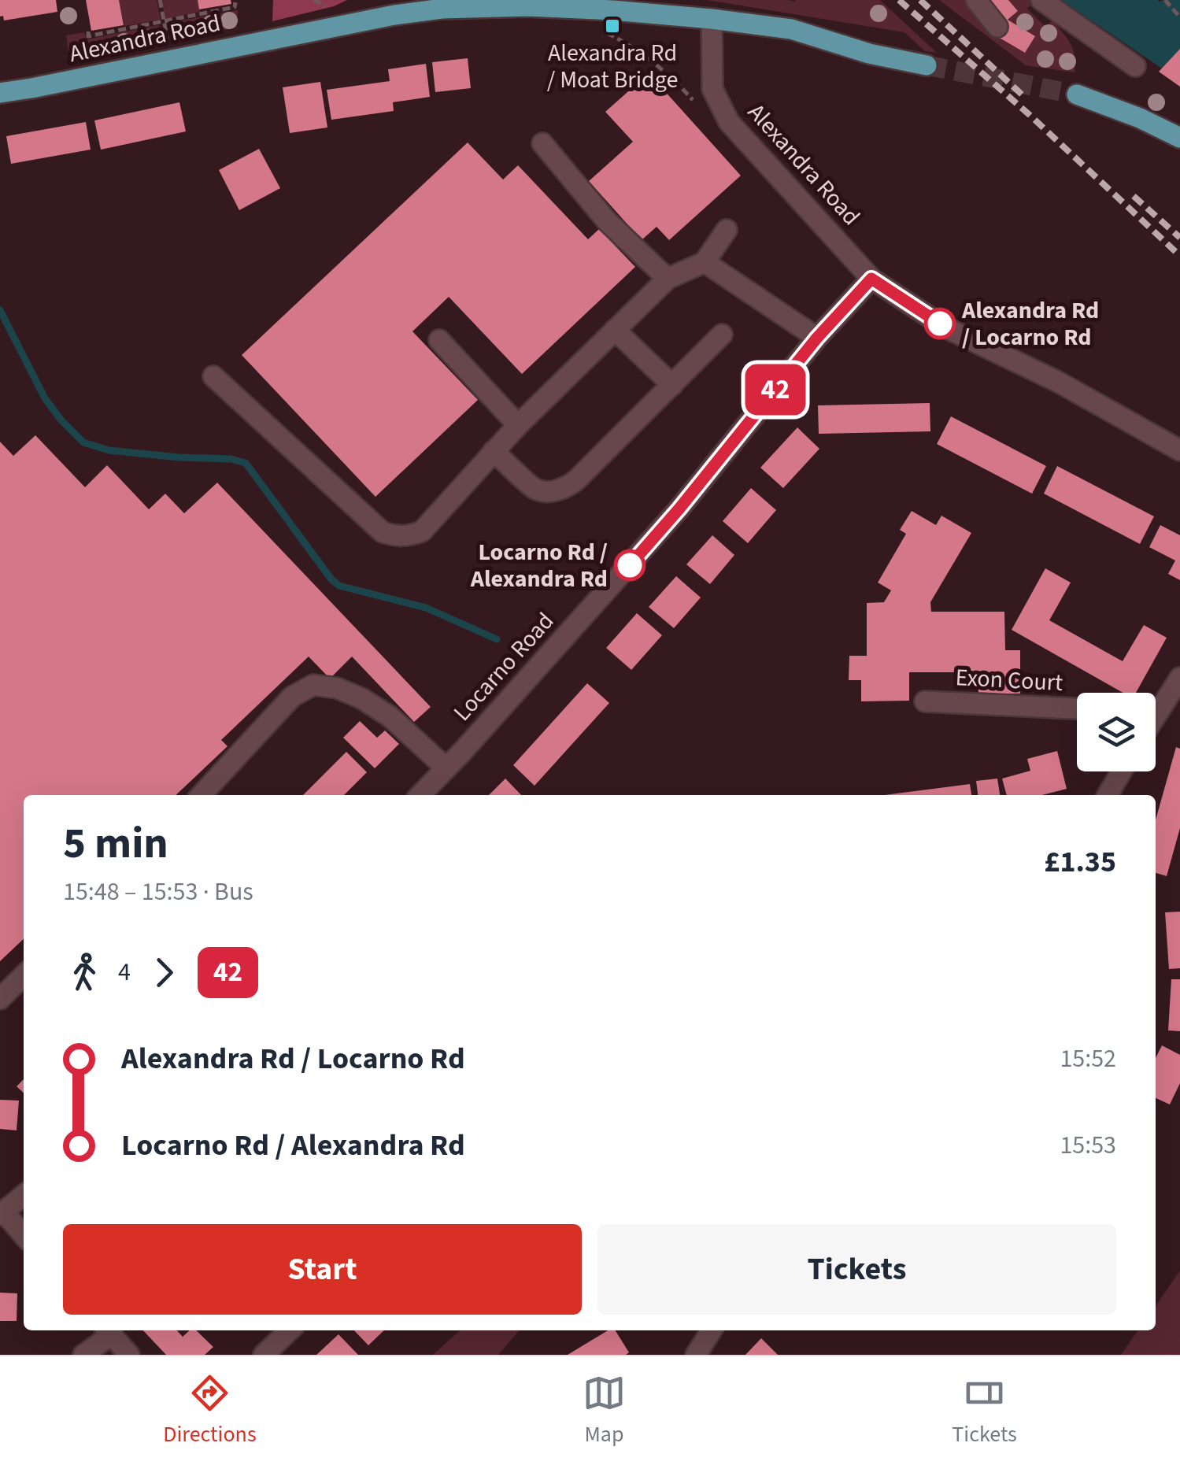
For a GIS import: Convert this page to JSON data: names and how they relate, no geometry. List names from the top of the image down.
{
  "streets": {
    "main road": ["Alexandra Road"],
    "street": ["Locarno Road", "Exon Court"]
  },
  "crossings": [
    ["Alexandra Road", "Locarno Road"]
  ],
  "places": {
    "transit": ["Alexandra Rd / Moat Bridge"],
    "other": ["Alexandra Rd / Locarno Rd", "Locarno Rd / Alexandra Rd"]
  },
  "lines": ["bus line 42"],
  "page": {
    "on_map": "42",
    "heading": ["5 min", "15:48 – 15:53 · Bus", "£1.35"],
    "legs": ["4", "42"],
    "list": [
      {
        "name": "Alexandra Rd / Locarno Rd",
        "value": "15:52"
      },
      {
        "name": "Locarno Rd / Alexandra Rd",
        "value": "15:53"
      }
    ],
    "buttons": ["Start", "Tickets"],
    "tabs": ["Directions", "Map", "Tickets"]
  }
}
